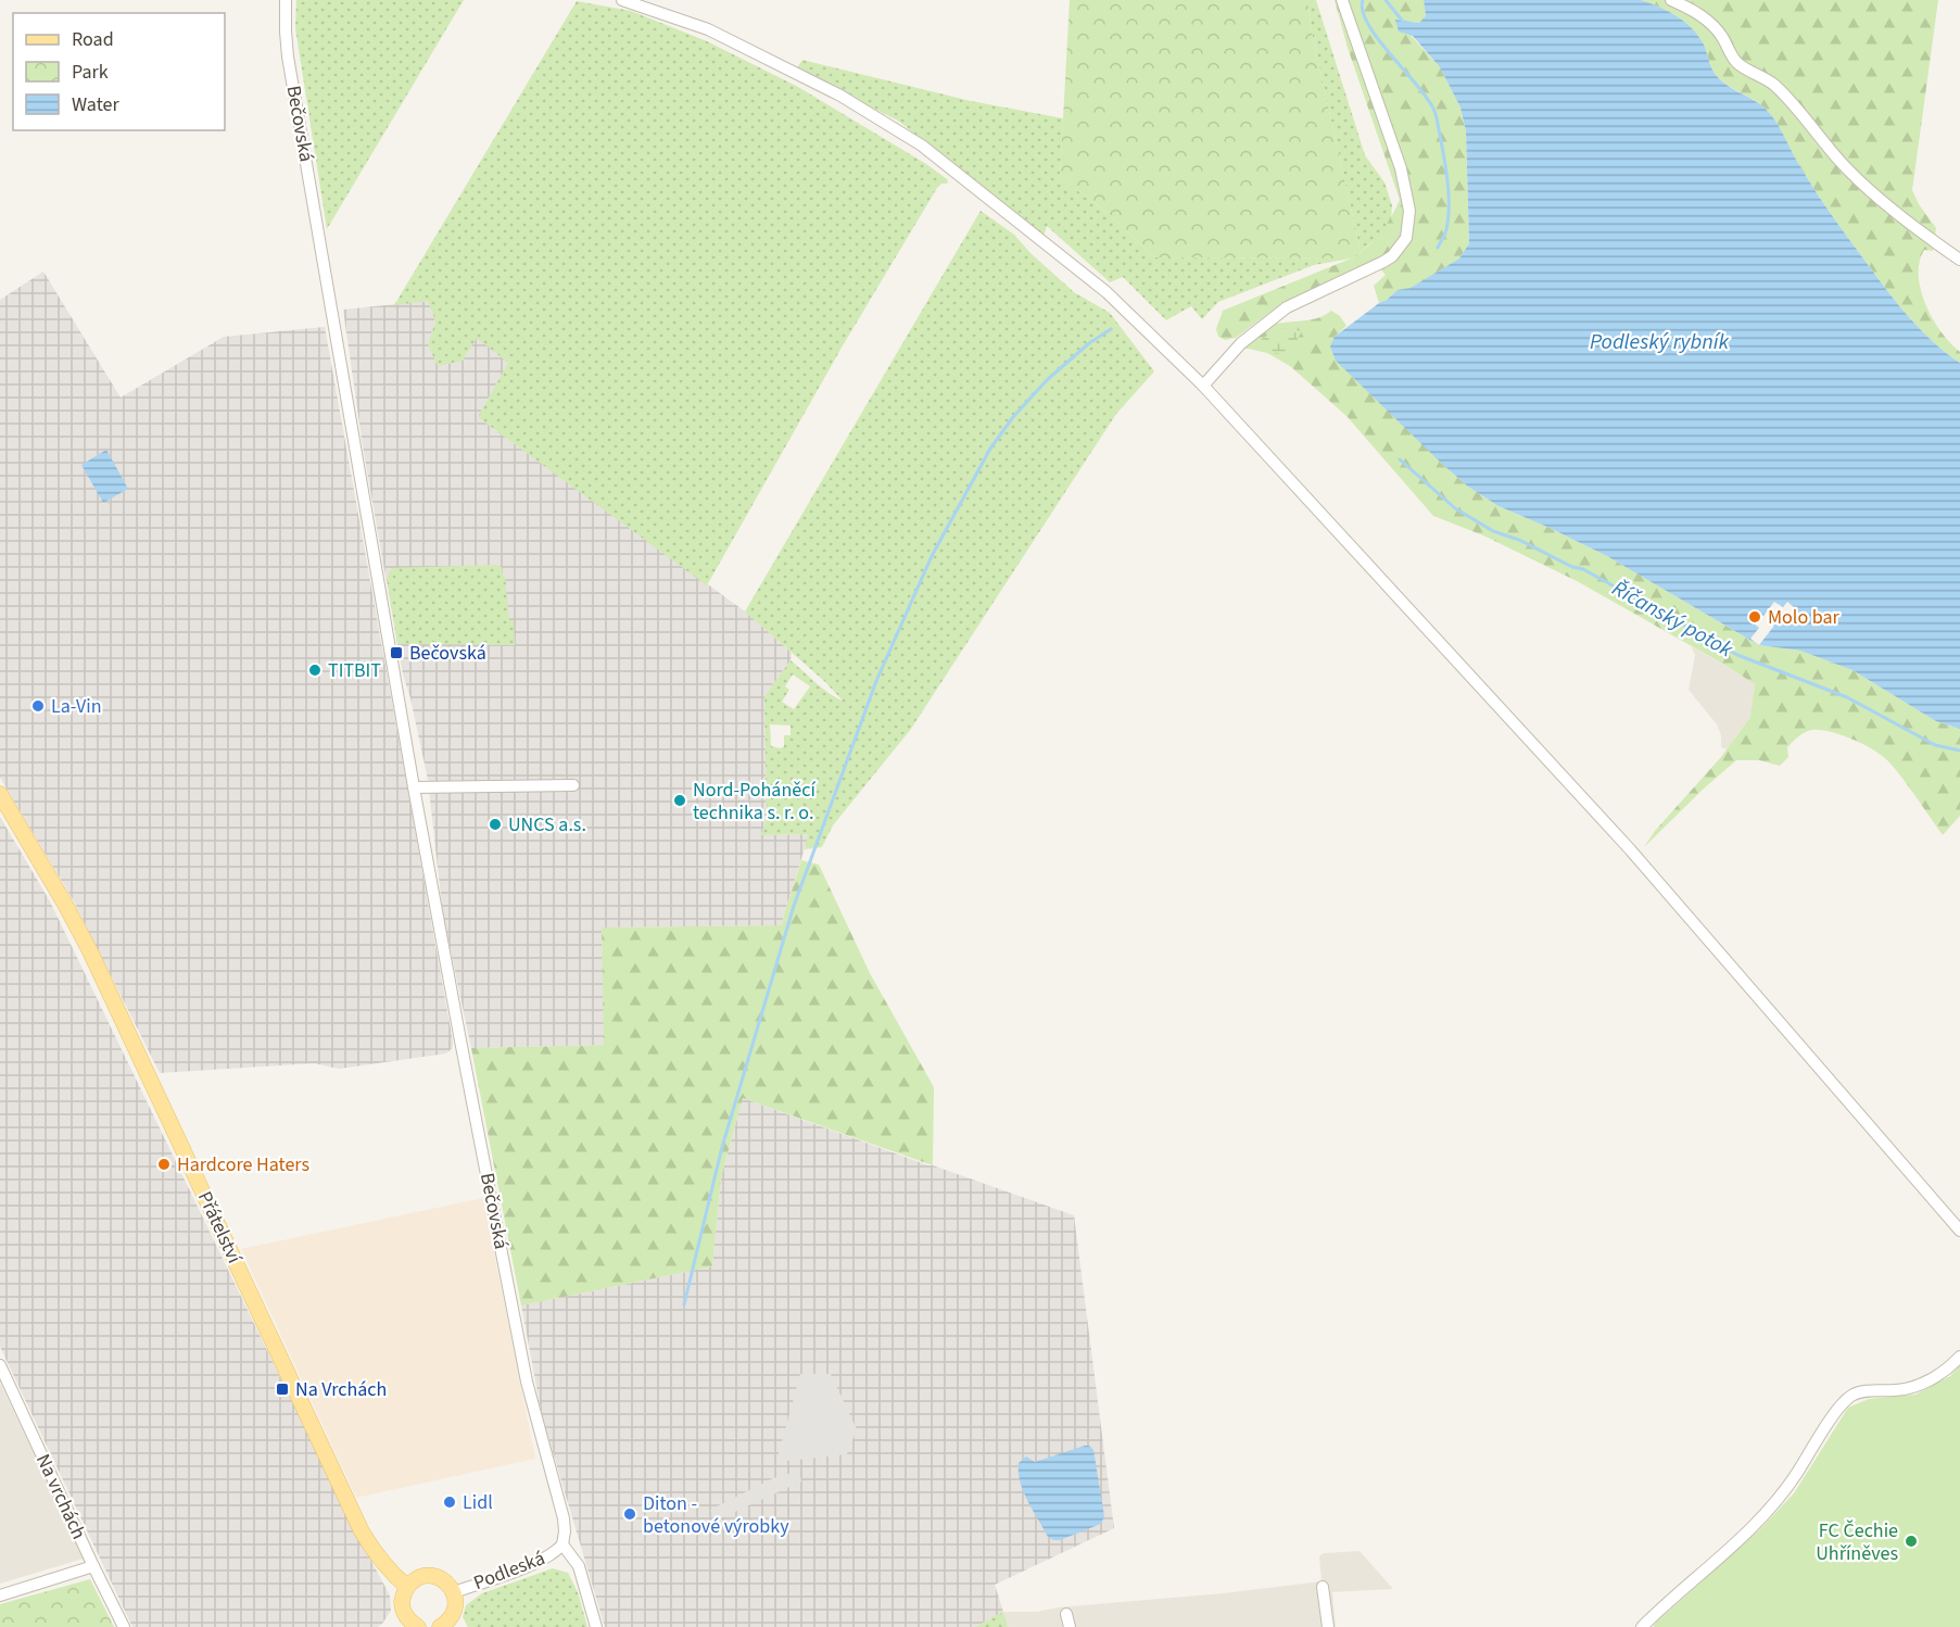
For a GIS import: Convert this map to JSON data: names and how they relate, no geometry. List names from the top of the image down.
{
  "streets": {
    "main road": ["Přátelství"],
    "street": ["Bečovská", "Na vrchách", "Podleská"]
  },
  "crossings": [
    ["Bečovská", "Podleská"]
  ],
  "water": ["Podleský rybník", "Říčanský potok"],
  "places": {
    "other": [
      "Molo bar",
      "TITBIT",
      "La-Vin",
      "Nord-Poháněcí technika s. r. o.",
      "UNCS a.s.",
      "Hardcore Haters",
      "Lidl",
      "Diton - betonové výrobky",
      "FC Čechie Uhříněves"
    ],
    "transit": ["Bečovská", "Na Vrchách"]
  },
  "legend": ["Road", "Park", "Water"]
}
